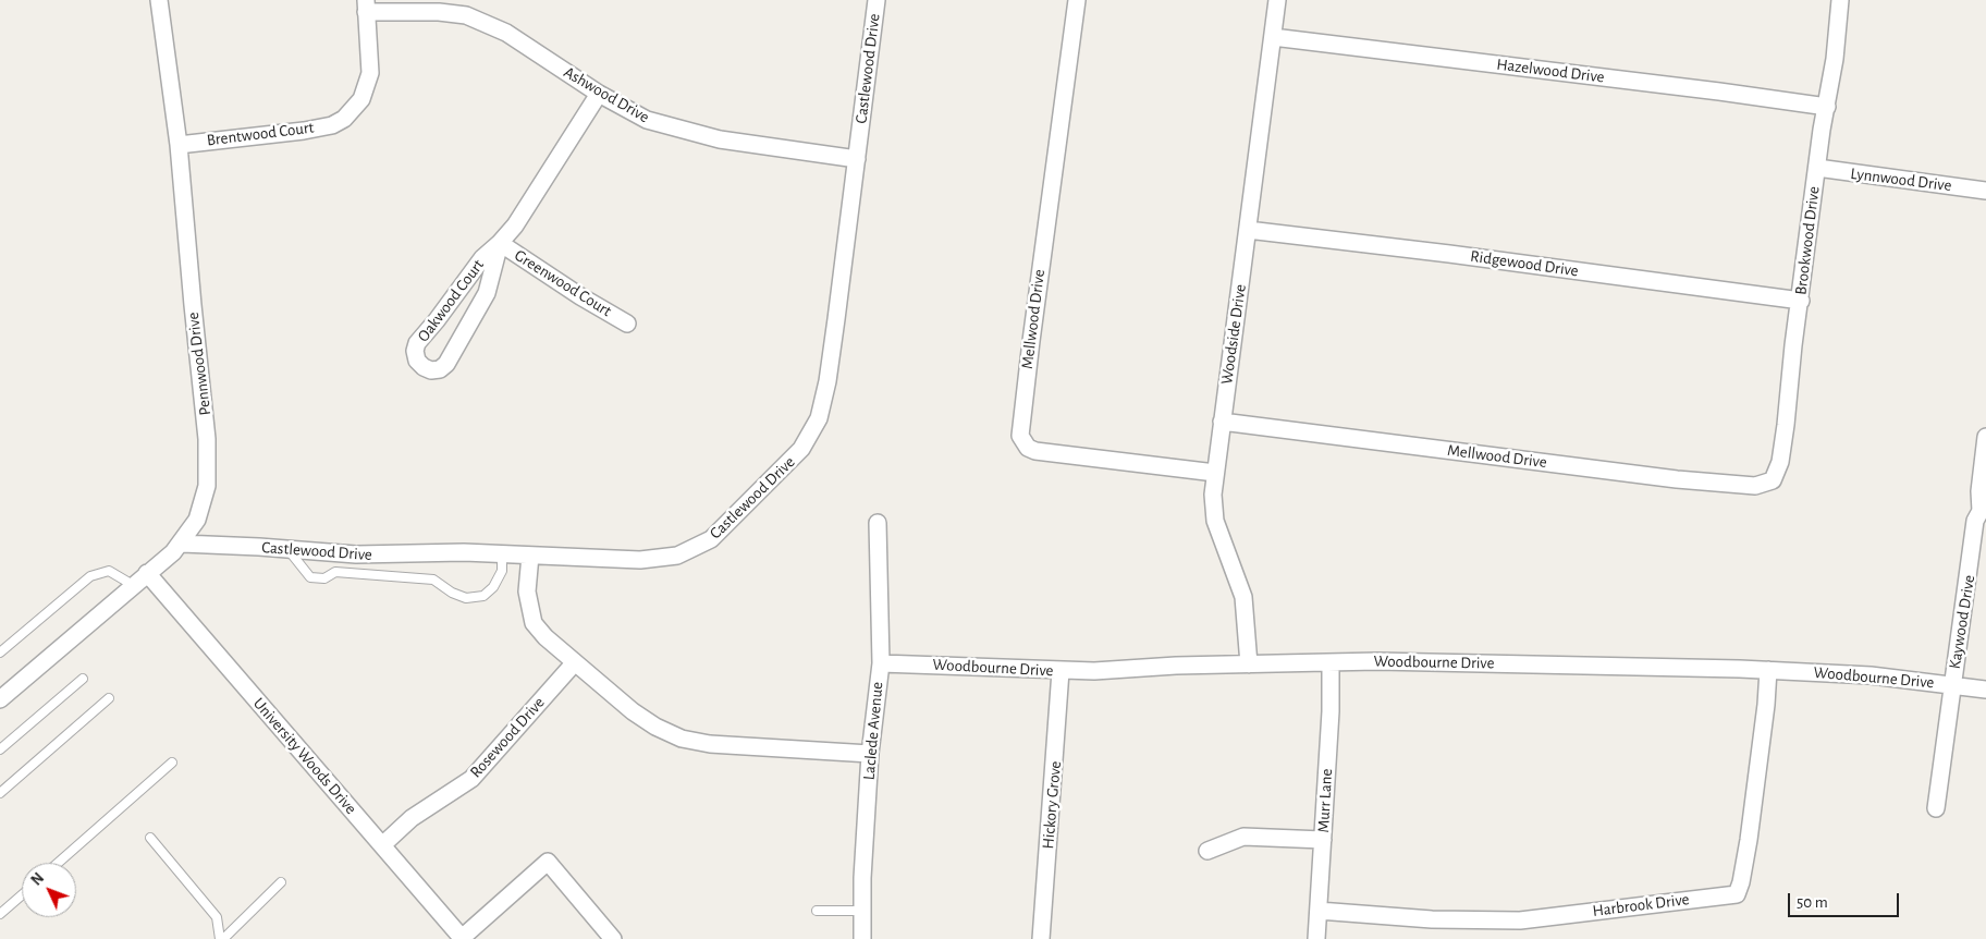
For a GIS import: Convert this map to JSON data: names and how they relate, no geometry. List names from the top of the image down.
{
  "streets": {
    "street": [
      "Castlewood Drive",
      "Hazelwood Drive",
      "Ashwood Drive",
      "Brentwood Court",
      "Lynnwood Drive",
      "Brookwood Drive",
      "Ridgewood Drive",
      "Greenwood Court",
      "Oakwood Court",
      "Mellwood Drive",
      "Woodside Drive",
      "Pennwood Drive",
      "Kaywood Drive",
      "Woodbourne Drive",
      "Laclede Avenue",
      "Rosewood Drive",
      "University Woods Drive",
      "Murr Lane",
      "Hickory Grove",
      "Harbrook Drive"
    ]
  },
  "crossings": [
    ["Castlewood Drive", "Ashwood Drive"],
    ["Castlewood Drive", "Pennwood Drive"],
    ["Hazelwood Drive", "Brookwood Drive"],
    ["Hazelwood Drive", "Woodside Drive"],
    ["Ashwood Drive", "Brentwood Court"],
    ["Ashwood Drive", "Oakwood Court"],
    ["Brentwood Court", "Pennwood Drive"],
    ["Lynnwood Drive", "Brookwood Drive"],
    ["Brookwood Drive", "Ridgewood Drive"],
    ["Brookwood Drive", "Mellwood Drive"],
    ["Ridgewood Drive", "Woodside Drive"],
    ["Greenwood Court", "Oakwood Court"],
    ["Mellwood Drive", "Woodside Drive"],
    ["Woodside Drive", "Woodbourne Drive"],
    ["Pennwood Drive", "University Woods Drive"],
    ["Kaywood Drive", "Woodbourne Drive"],
    ["Woodbourne Drive", "Laclede Avenue"],
    ["Woodbourne Drive", "Murr Lane"],
    ["Woodbourne Drive", "Hickory Grove"],
    ["Woodbourne Drive", "Harbrook Drive"],
    ["Rosewood Drive", "University Woods Drive"],
    ["Murr Lane", "Harbrook Drive"]
  ],
  "scale_bar": "50 m",
  "north": "top left"
}
